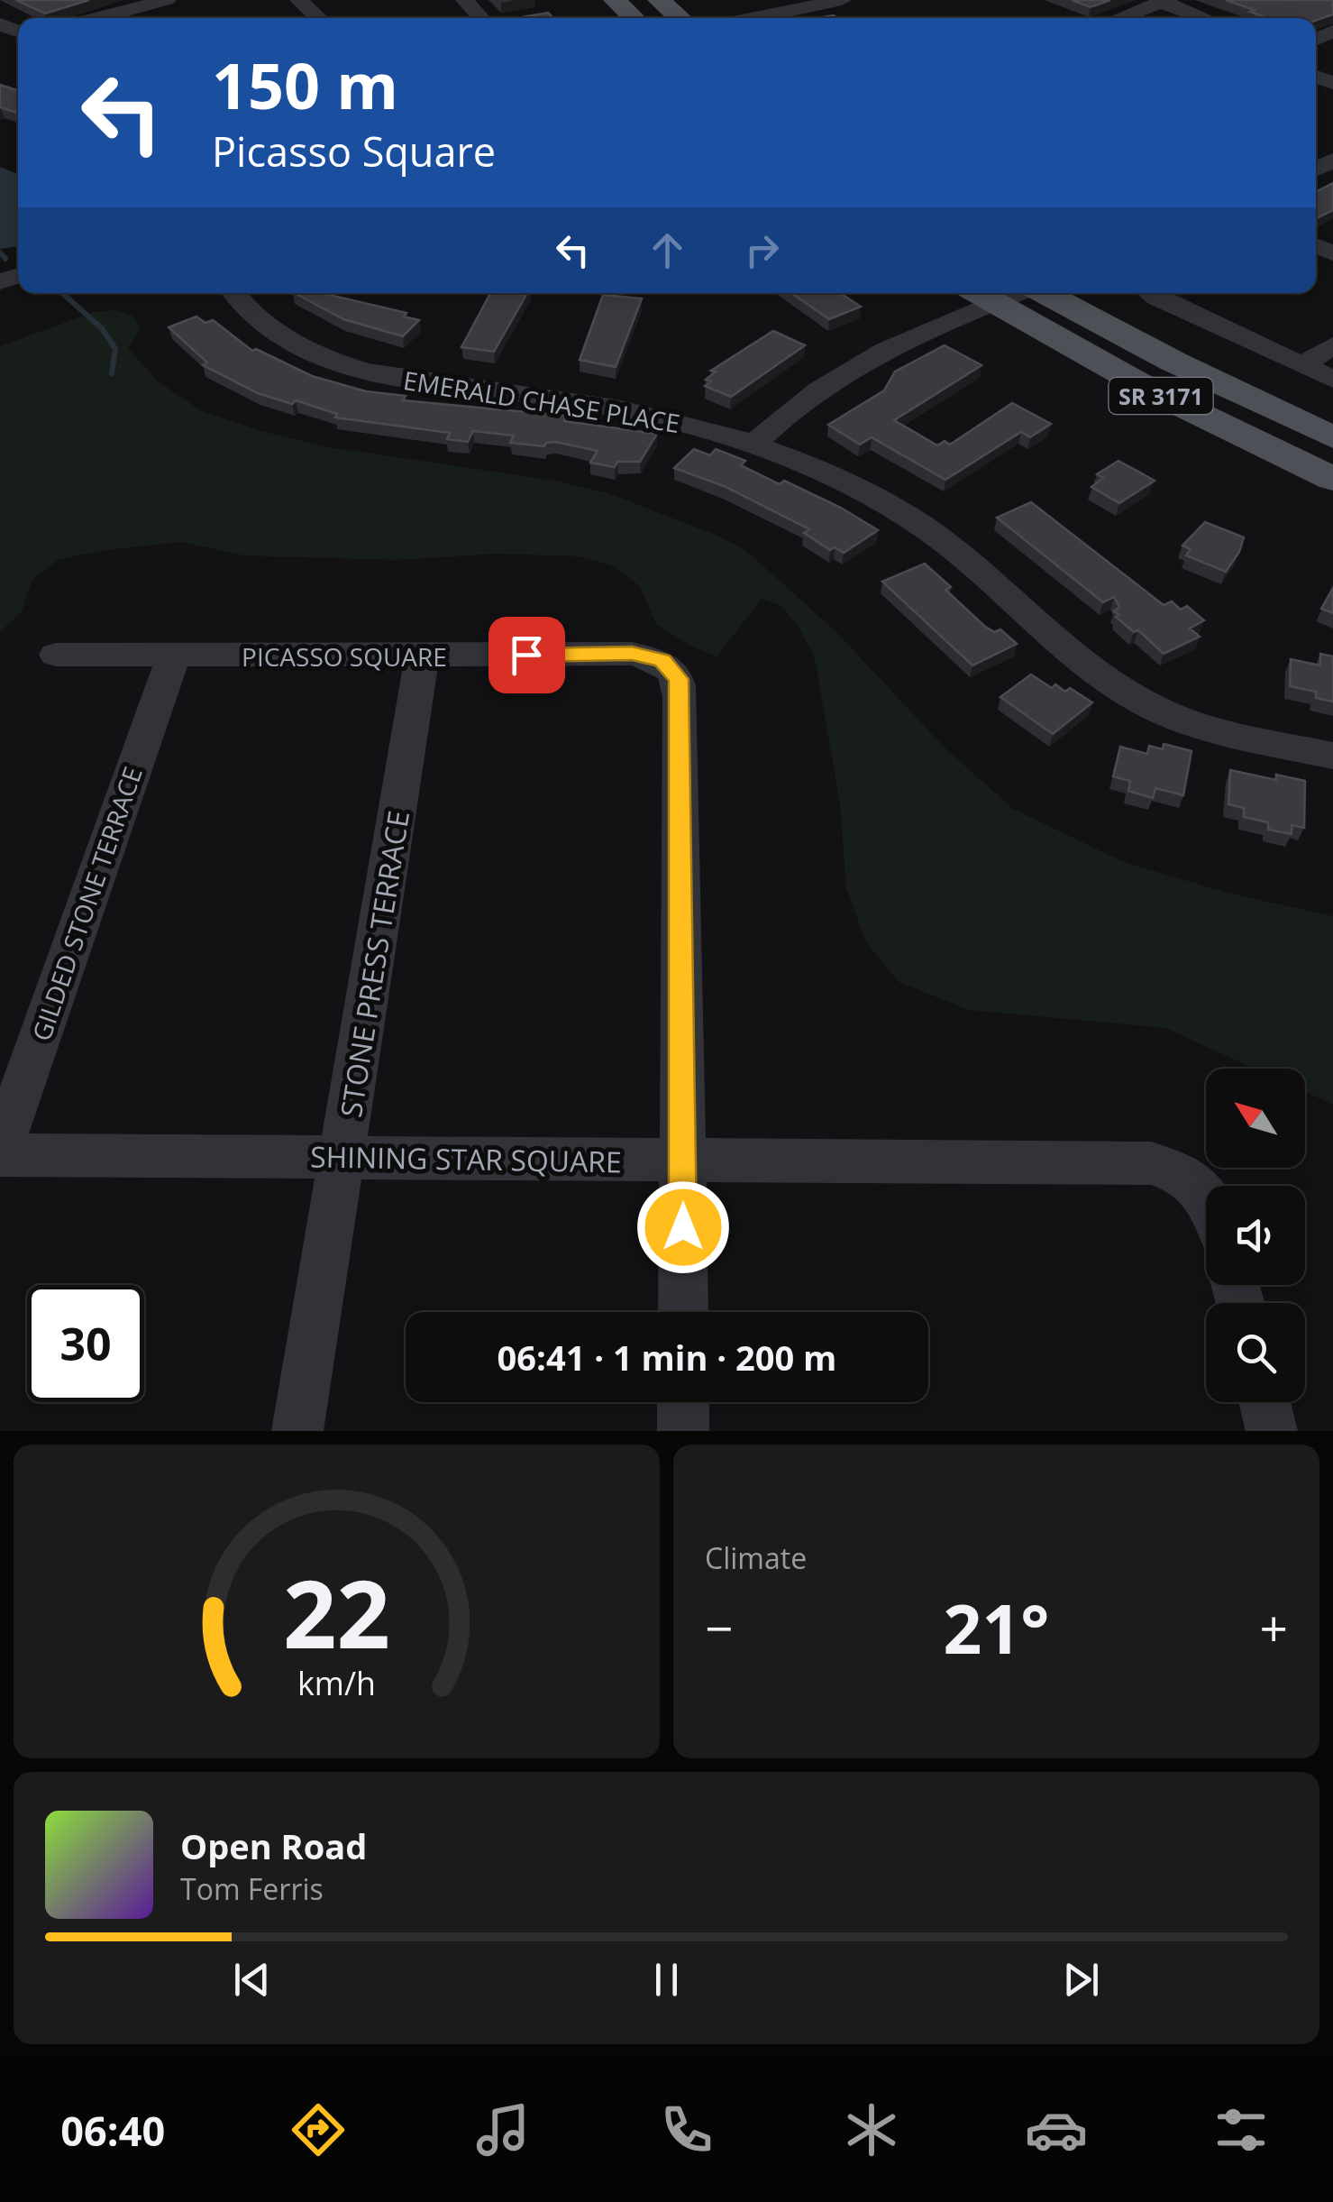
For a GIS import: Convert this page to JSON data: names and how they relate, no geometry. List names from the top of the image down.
{
  "streets": {
    "main road": ["SR 3171"],
    "street": [
      "EMERALD CHASE PLACE",
      "PICASSO SQUARE",
      "GILDED STONE TERRACE",
      "STONE PRESS TERRACE",
      "SHINING STAR SQUARE"
    ]
  },
  "crossings": [
    ["PICASSO SQUARE", "GILDED STONE TERRACE"],
    ["PICASSO SQUARE", "STONE PRESS TERRACE"],
    ["PICASSO SQUARE", "SHINING STAR SQUARE"],
    ["GILDED STONE TERRACE", "SHINING STAR SQUARE"],
    ["STONE PRESS TERRACE", "SHINING STAR SQUARE"]
  ],
  "north": "top left",
  "page": {
    "turn": ["150 m", "Picasso Square"],
    "limit": "30",
    "trip": "06:41 · 1 min · 200 m",
    "tile": "Climate",
    "heat": ["−", "21°", "+"],
    "song": ["Open Road", "Tom Ferris"],
    "tabs": "06:40",
    "gauge": ["22", "km/h"]
  }
}
